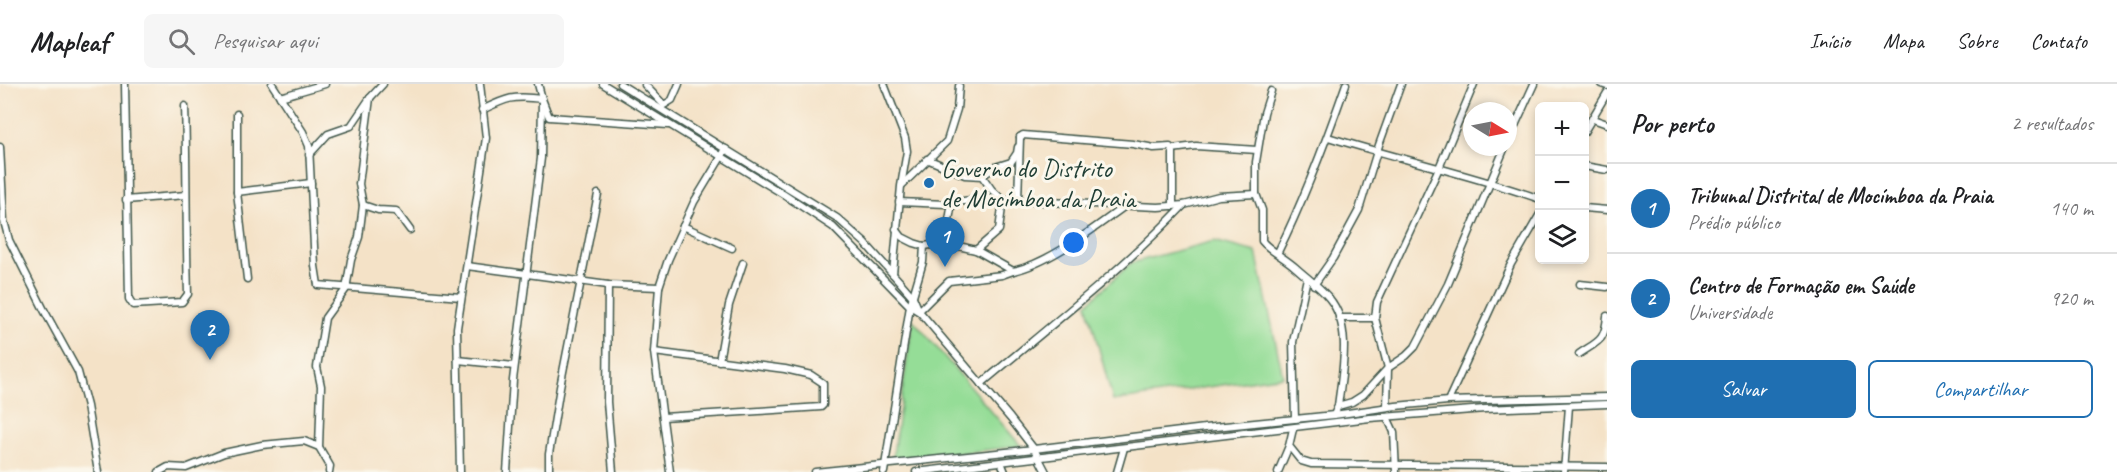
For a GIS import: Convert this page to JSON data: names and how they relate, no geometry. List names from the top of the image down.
{
  "places": ["Governo do Distrito de Mocímboa da Praia"],
  "north": "right",
  "page": {
    "header": "Mapleaf",
    "search": "Pesquisar aqui",
    "nav": [
      "Início",
      "Mapa",
      "Sobre",
      "Contato"
    ],
    "heading": ["Por perto", "2 resultados"],
    "map_buttons": ["+", "−"],
    "list": [
      {
        "mark": "1",
        "name": "Tribunal Distrital de Mocímboa da Praia",
        "note": "Prédio público",
        "value": "140 m"
      },
      {
        "mark": "2",
        "name": "Centro de Formação em Saúde",
        "note": "Universidade",
        "value": "920 m"
      }
    ],
    "pins": ["1", "2"],
    "buttons": ["Salvar", "Compartilhar"]
  }
}
